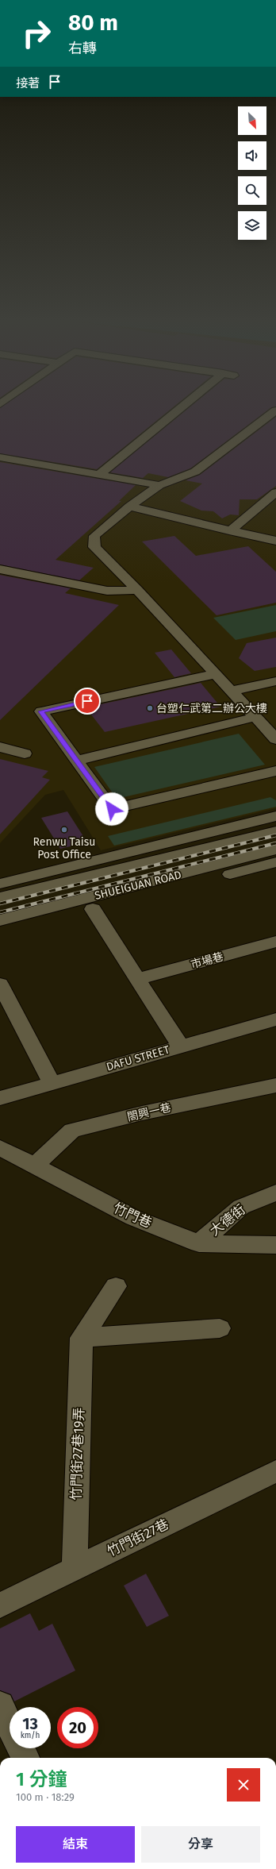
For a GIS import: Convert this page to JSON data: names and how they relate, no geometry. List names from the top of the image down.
{
  "streets": {
    "street": [
      "SHUEIGUAN ROAD",
      "市場巷",
      "DAFU STREET",
      "閤興一巷",
      "竹門巷",
      "大德街",
      "竹門街27巷19弄",
      "竹門街27巷"
    ]
  },
  "crossings": [
    ["閤興一巷", "竹門巷"],
    ["竹門巷", "大德街"],
    ["竹門街27巷19弄", "竹門街27巷"]
  ],
  "places": ["台塑仁武第二辦公大樓", "Renwu Taisu Post Office"],
  "north": "bottom right",
  "page": {
    "turn": ["80 m", "右轉"],
    "then": "接著",
    "speed": "13 km/h",
    "limit": "20",
    "heading": ["1 分鐘", "100 m · 18:29"],
    "buttons": ["結束", "分享"]
  }
}
